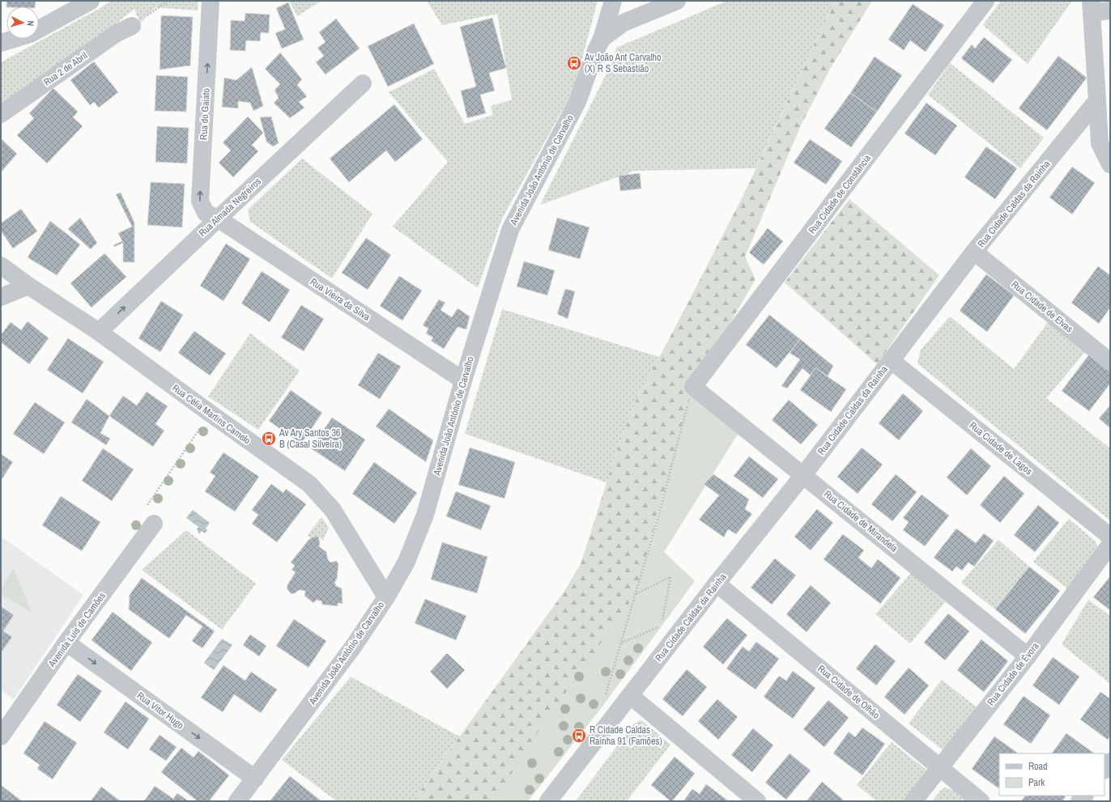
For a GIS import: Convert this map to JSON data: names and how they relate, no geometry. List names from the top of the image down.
{
  "streets": {
    "street": [
      "Rua 2 de Abril",
      "Rua do Gaiato",
      "Avenida João António de Carvalho",
      "Rua Cidade de Constância",
      "Rua Cidade Caldas da Rainha",
      "Rua Almada Negreiros",
      "Rua Vieira da Silva",
      "Rua Cidade de Elvas",
      "Rua Célia Martins Camelo",
      "Rua Cidade de Lagos",
      "Rua Cidade de Mirandela",
      "Avenida Luis de Camões",
      "Rua Cidade de Évora",
      "Rua Cidade de Olhão",
      "Rua Vitor Hugo"
    ]
  },
  "crossings": [
    ["Rua do Gaiato", "Rua Almada Negreiros"],
    ["Rua do Gaiato", "Rua Vieira da Silva"],
    ["Avenida João António de Carvalho", "Rua Vieira da Silva"],
    ["Avenida João António de Carvalho", "Rua Célia Martins Camelo"],
    ["Avenida João António de Carvalho", "Rua Vitor Hugo"],
    ["Rua Cidade de Constância", "Rua Cidade de Mirandela"],
    ["Rua Cidade Caldas da Rainha", "Rua Cidade de Elvas"],
    ["Rua Cidade Caldas da Rainha", "Rua Cidade de Lagos"],
    ["Rua Cidade Caldas da Rainha", "Rua Cidade de Mirandela"],
    ["Rua Cidade Caldas da Rainha", "Rua Cidade de Olhão"],
    ["Rua Almada Negreiros", "Rua Vieira da Silva"],
    ["Rua Almada Negreiros", "Rua Célia Martins Camelo"],
    ["Rua Cidade de Mirandela", "Rua Cidade de Évora"],
    ["Avenida Luis de Camões", "Rua Vitor Hugo"],
    ["Rua Cidade de Évora", "Rua Cidade de Olhão"]
  ],
  "one_way": ["Rua do Gaiato", "Rua Almada Negreiros", "Rua Vitor Hugo"],
  "places": {
    "bus stop": ["Av João Ant Carvalho (X) R S Sebastião", "Av Ary Santos 36 B (Casal Silveira)", "R Cidade Caldas Rainha 91 (Famões)"]
  },
  "legend": ["Road", "Park"],
  "north": "right"
}
